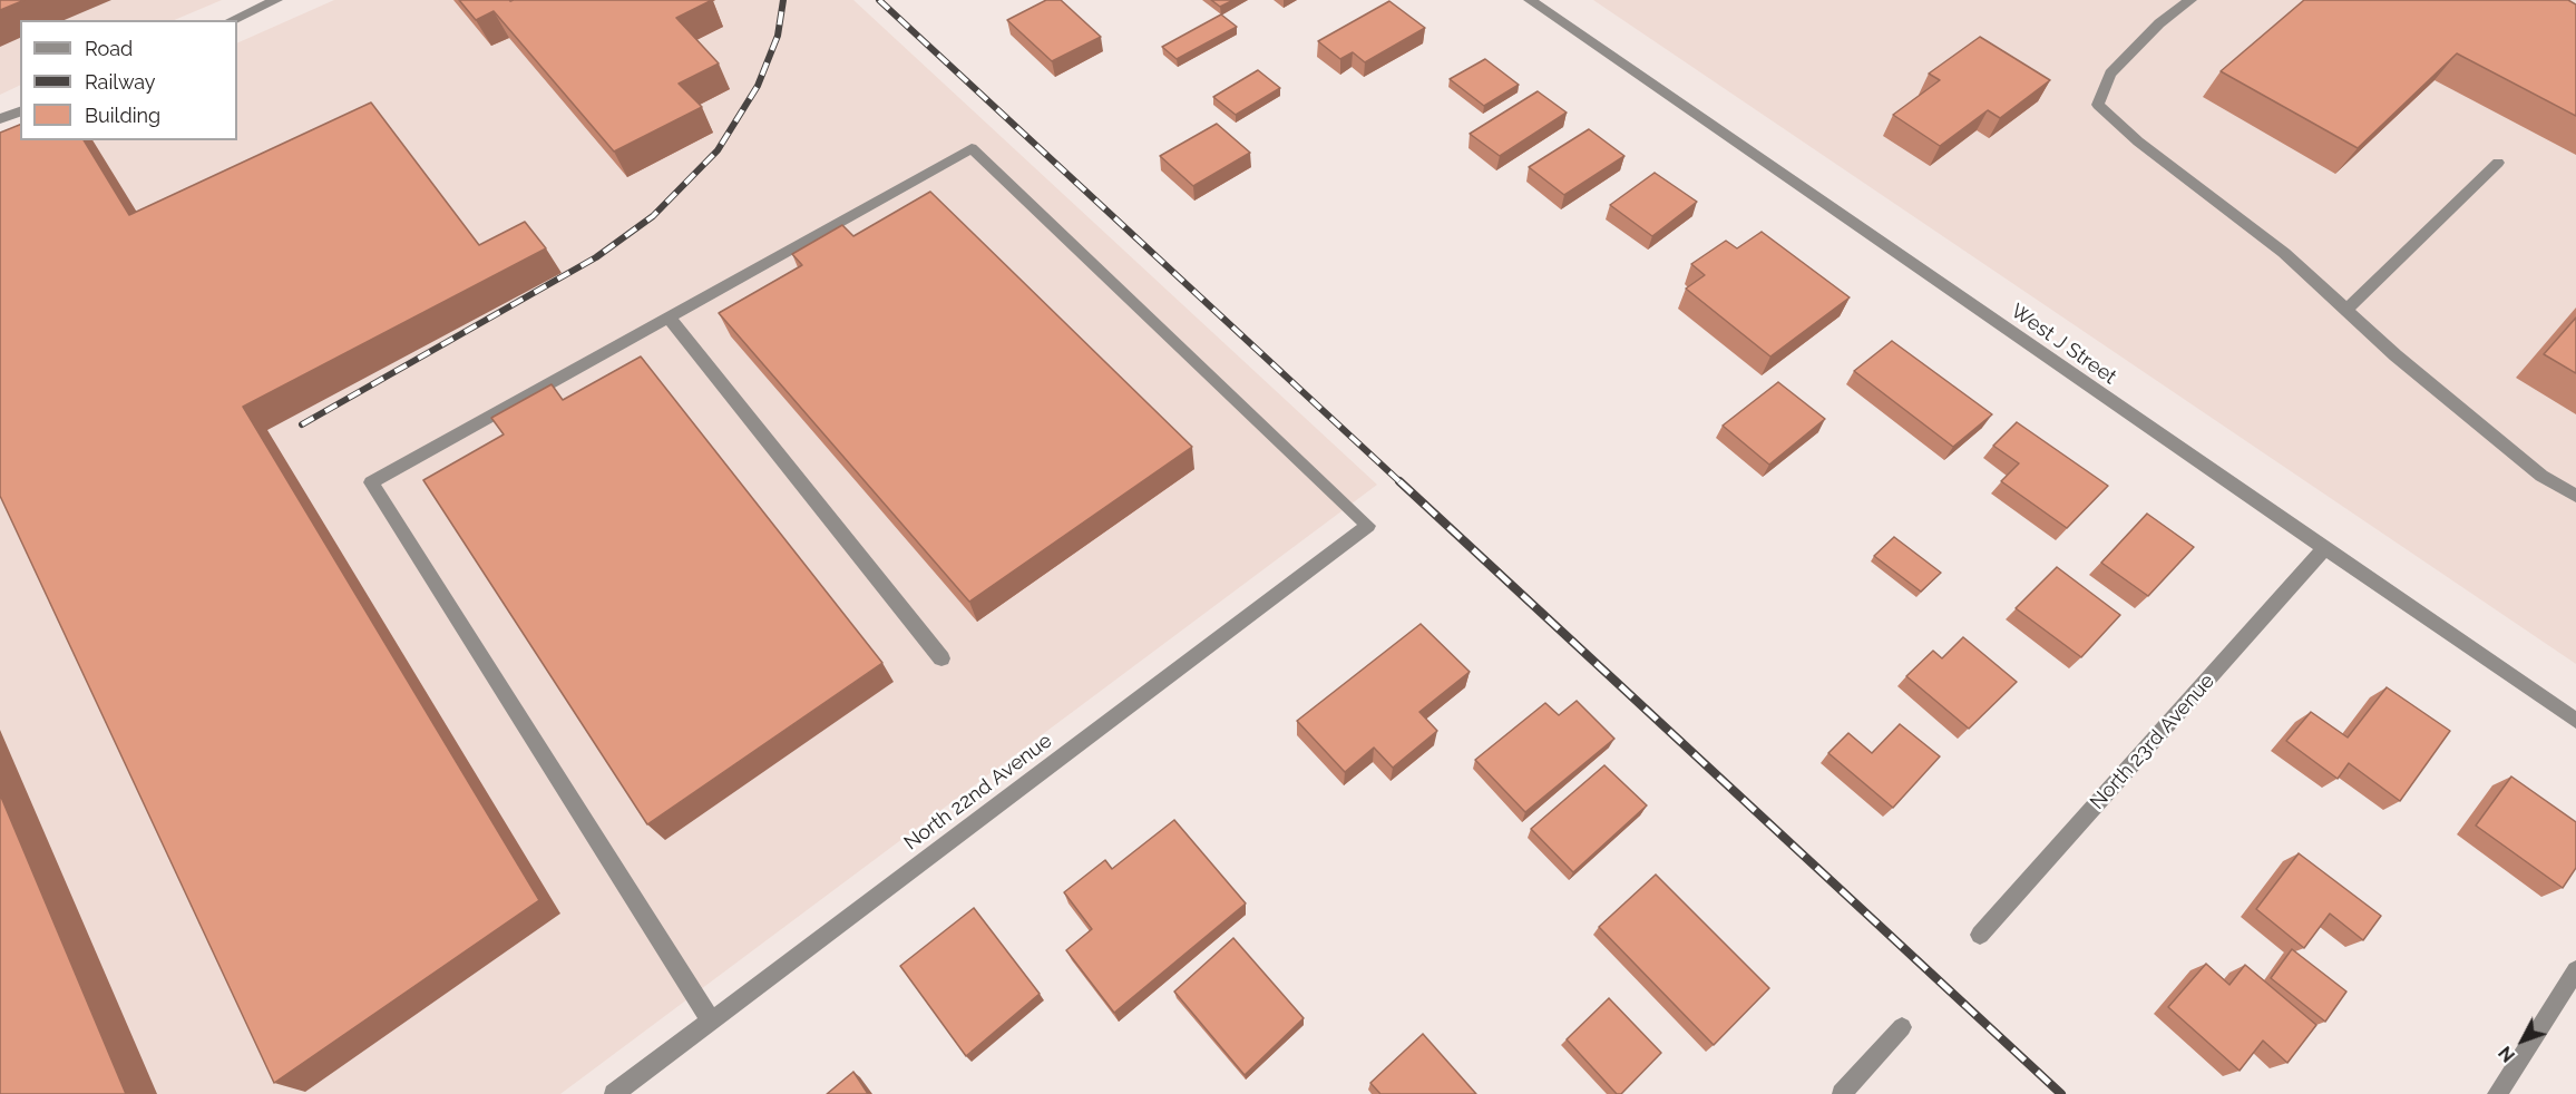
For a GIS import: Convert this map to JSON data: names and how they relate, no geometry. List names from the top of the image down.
{
  "streets": {
    "street": ["West J Street", "North 23rd Avenue", "North 22nd Avenue"]
  },
  "crossings": [
    ["West J Street", "North 23rd Avenue"]
  ],
  "legend": ["Road", "Railway", "Building"],
  "north": "bottom left"
}
